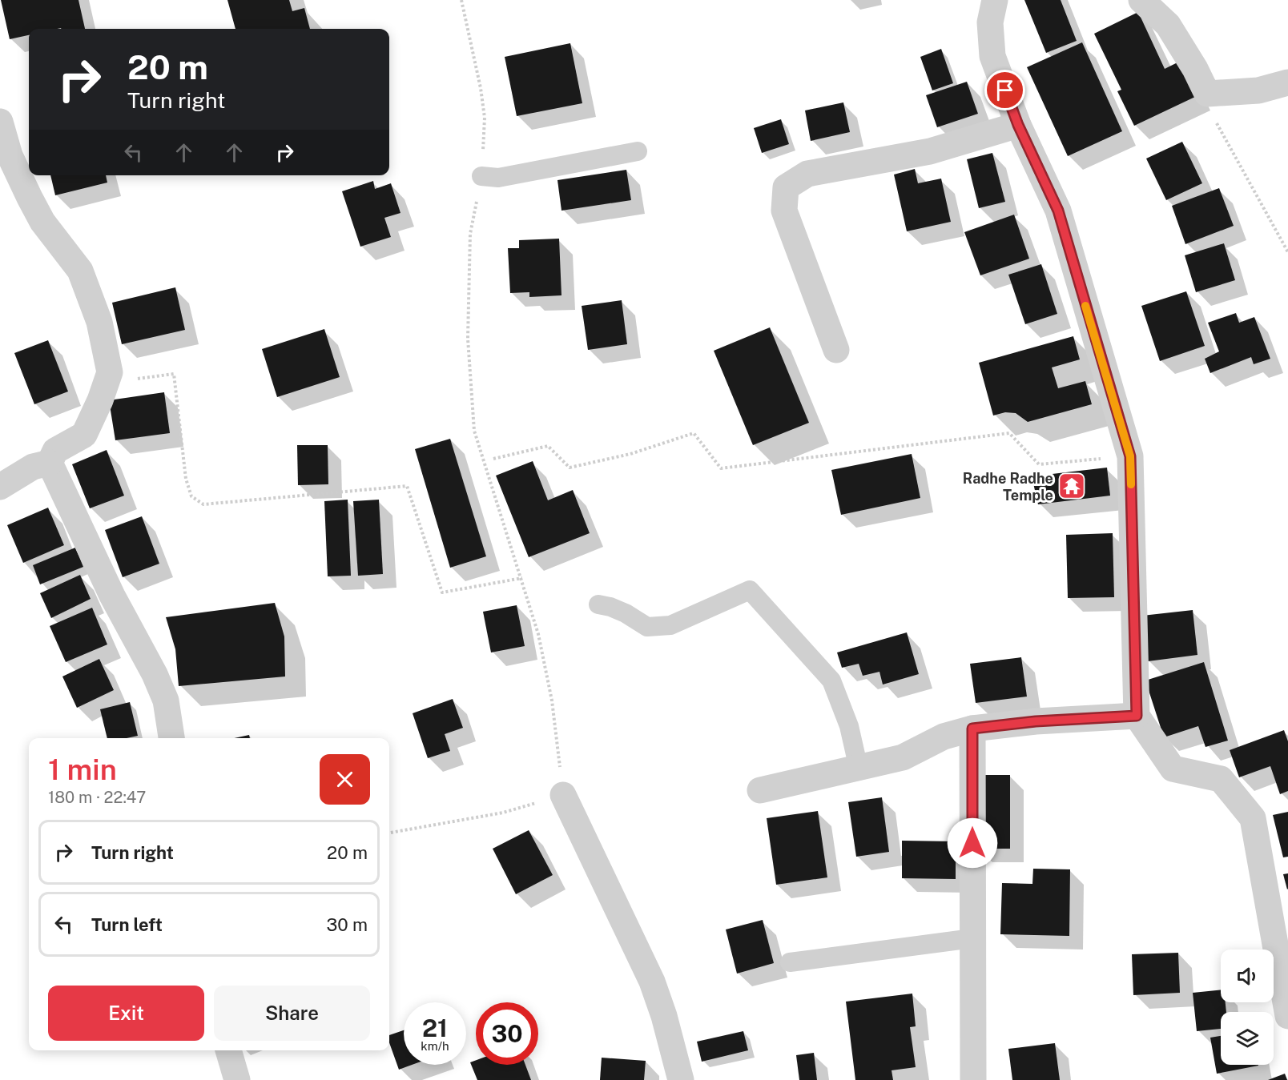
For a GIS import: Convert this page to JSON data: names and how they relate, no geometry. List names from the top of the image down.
{
  "places": {
    "temple": ["Radhe Radhe Temple"]
  },
  "page": {
    "turn": ["20 m", "Turn right"],
    "heading": ["1 min", "180 m · 22:47"],
    "list": [
      {
        "name": "Turn right",
        "value": "20 m"
      },
      {
        "name": "Turn left",
        "value": "30 m"
      }
    ],
    "buttons": ["Exit", "Share"],
    "speed": "21 km/h",
    "limit": "30"
  }
}
